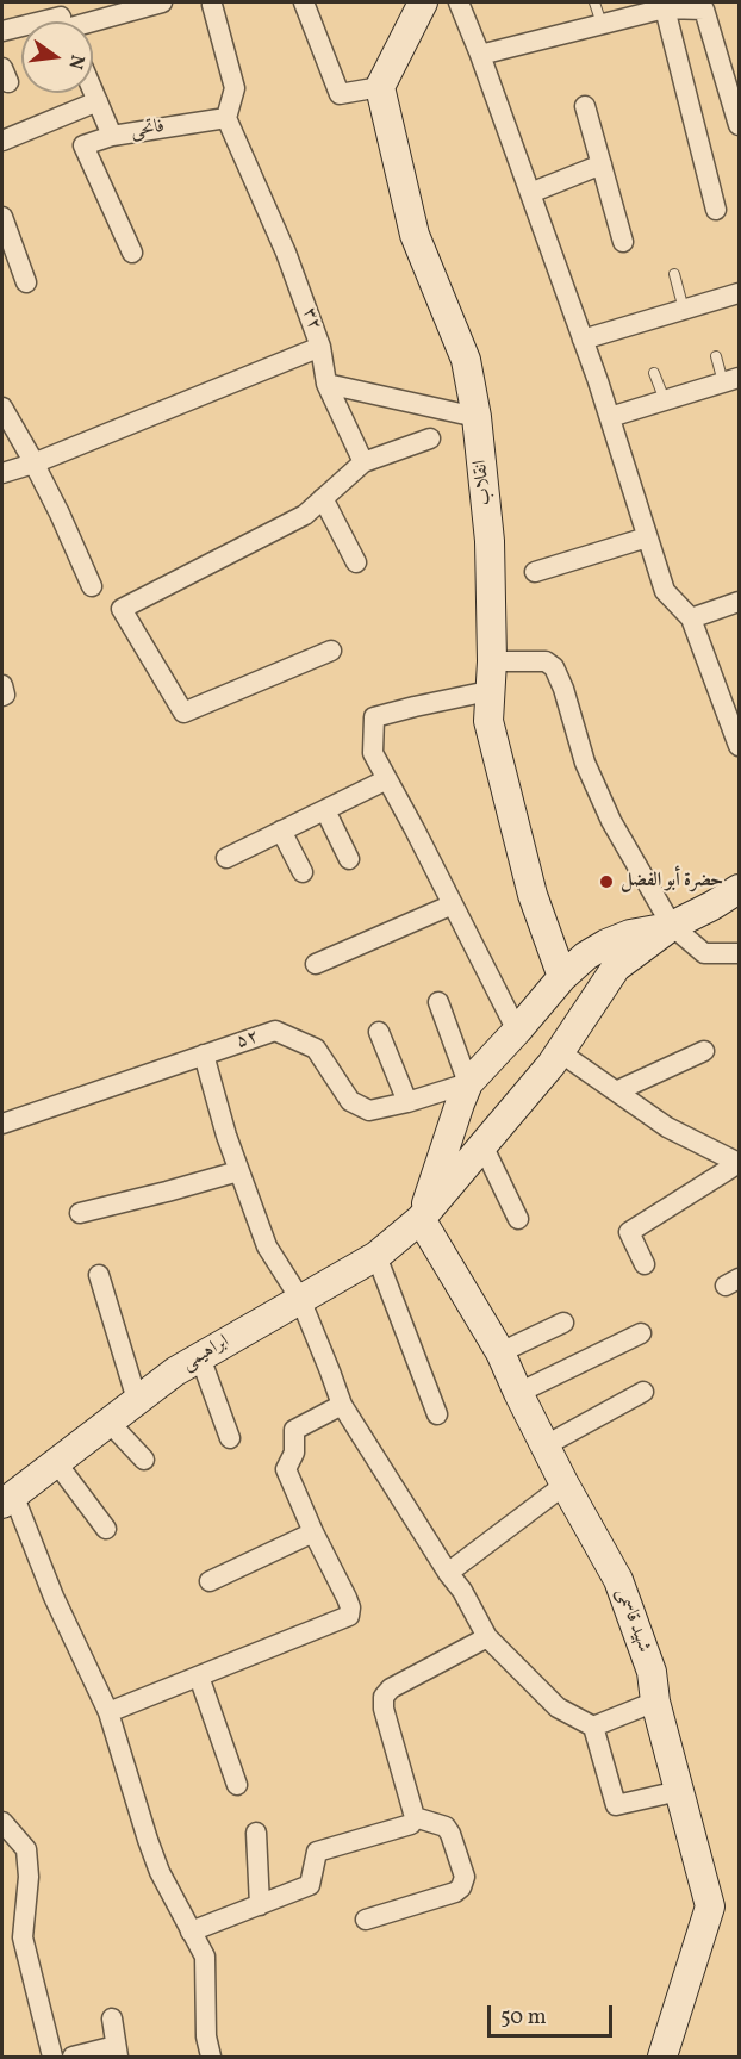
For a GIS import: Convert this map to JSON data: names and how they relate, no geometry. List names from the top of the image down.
{
  "streets": {
    "street": [
      "فاتحی",
      "۳۲",
      "انقلاب",
      "۵۲",
      "ابراهیمی",
      "شهید قاسمی"
    ]
  },
  "crossings": [
    ["فاتحی", "۳۲"],
    ["ابراهیمی", "شهید قاسمی"]
  ],
  "places": ["حضرة أبو الفضل"],
  "scale_bar": "50 m",
  "north": "right"
}
